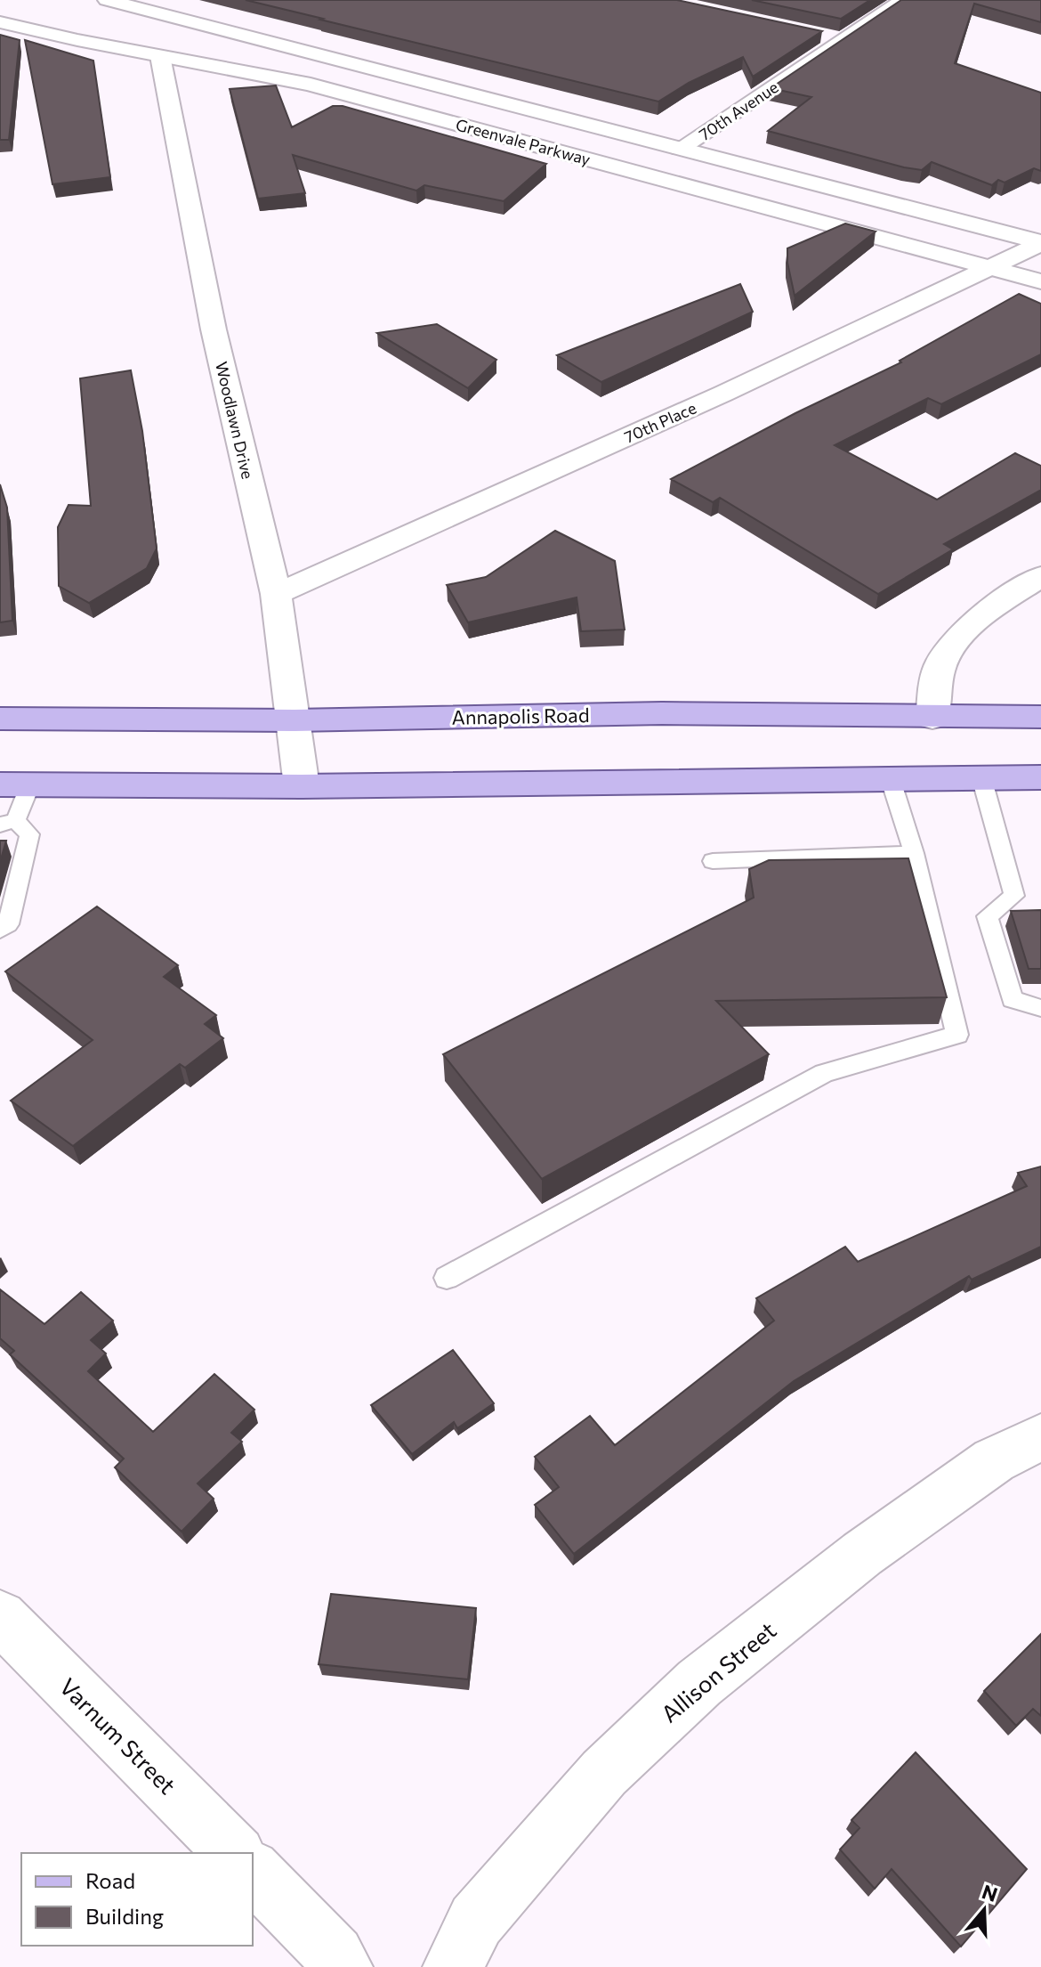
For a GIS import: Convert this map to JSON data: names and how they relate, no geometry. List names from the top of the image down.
{
  "streets": {
    "main road": ["Annapolis Road"],
    "street": [
      "70th Avenue",
      "Greenvale Parkway",
      "Woodlawn Drive",
      "70th Place",
      "Allison Street",
      "Varnum Street"
    ]
  },
  "crossings": [
    ["70th Avenue", "Greenvale Parkway"],
    ["Greenvale Parkway", "Woodlawn Drive"],
    ["Greenvale Parkway", "70th Place"],
    ["Woodlawn Drive", "70th Place"],
    ["Woodlawn Drive", "Annapolis Road"]
  ],
  "legend": ["Road", "Building"],
  "north": "top"
}
